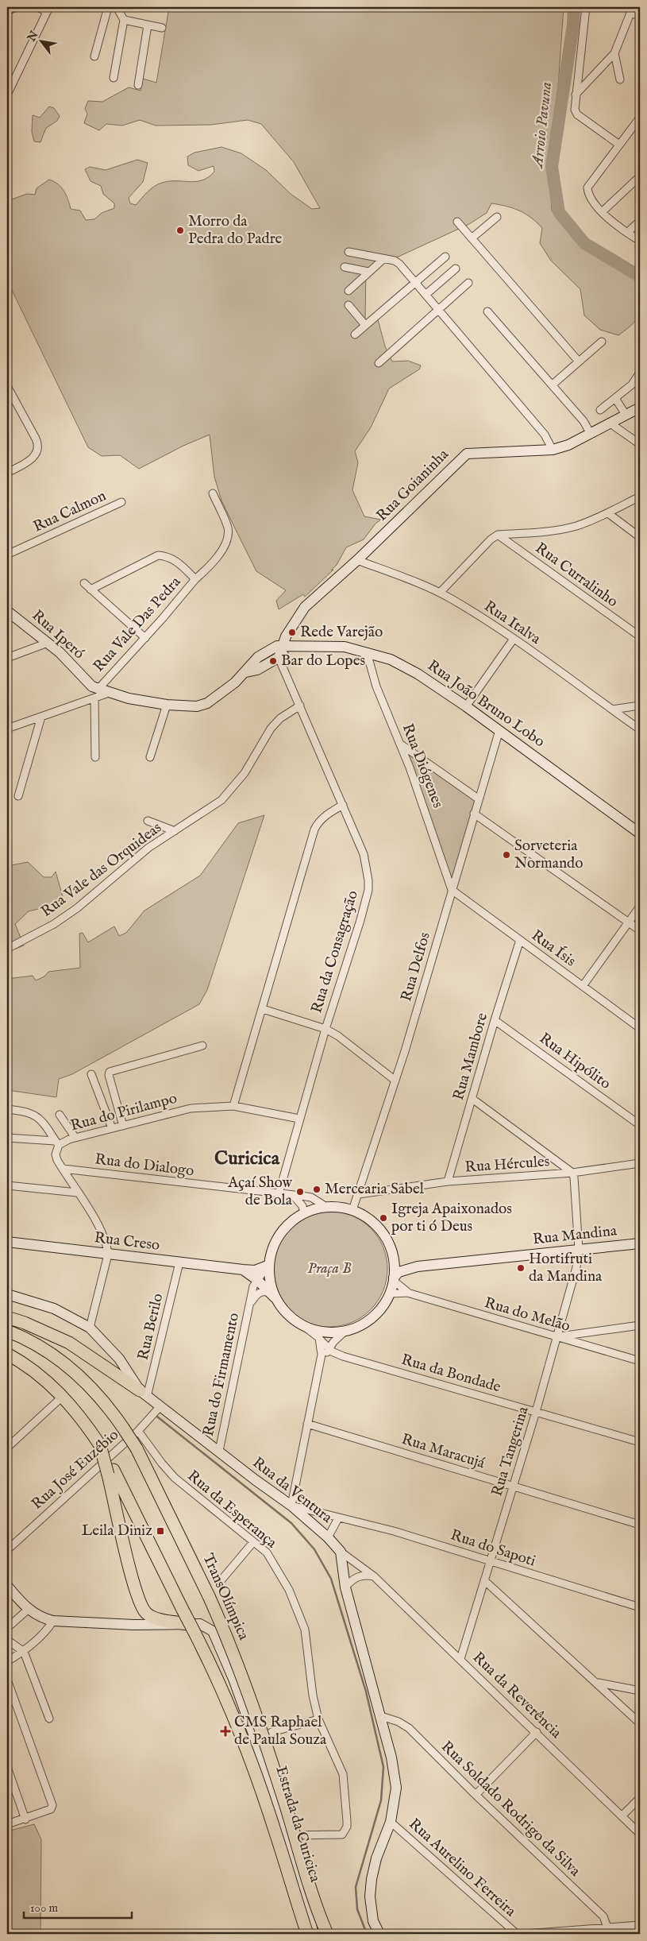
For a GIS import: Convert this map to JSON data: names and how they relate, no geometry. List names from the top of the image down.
{
  "streets": {
    "highway": ["TransOlímpica"],
    "street": [
      "Rua Goianinha",
      "Rua Calmon",
      "Rua Curralinho",
      "Rua Italva",
      "Rua Vale Das Pedra",
      "Rua Iperó",
      "Rua João Bruno Lobo",
      "Rua Diógenes",
      "Rua Vale das Orquideas",
      "Rua Ísis",
      "Rua da Consagração",
      "Rua Delfos",
      "Rua Mambore",
      "Rua Hipólito",
      "Rua do Pirilampo",
      "Rua Hércules",
      "Rua do Dialogo",
      "Rua Mandina",
      "Rua Creso",
      "Rua do Melão",
      "Rua Berilo",
      "Rua da Bondade",
      "Rua do Firmamento",
      "Rua Maracujá",
      "Rua Tangerina",
      "Rua José Euzébio",
      "Rua da Ventura",
      "Rua da Esperança",
      "Rua do Sapoti",
      "Rua da Reverência",
      "Rua Soldado Rodrigo da Silva",
      "Estrada da Curicica",
      "Rua Aurelino Ferreira"
    ]
  },
  "crossings": [
    ["Rua Goianinha", "Rua Italva"],
    ["Rua Goianinha", "Rua João Bruno Lobo"],
    ["Rua Goianinha", "Rua da Consagração"],
    ["Rua Vale Das Pedra", "Rua Iperó"],
    ["Rua João Bruno Lobo", "Rua Diógenes"],
    ["Rua João Bruno Lobo", "Rua Delfos"],
    ["Rua Diógenes", "Rua Ísis"],
    ["Rua Diógenes", "Rua Delfos"],
    ["Rua Vale das Orquideas", "Rua da Consagração"],
    ["Rua Ísis", "Rua Delfos"],
    ["Rua Ísis", "Rua Mambore"],
    ["Rua da Consagração", "Rua do Pirilampo"],
    ["Rua da Consagração", "Rua do Dialogo"],
    ["Rua Delfos", "Rua Hércules"],
    ["Rua Delfos", "Rua do Dialogo"],
    ["Rua Delfos", "Rua Mandina"],
    ["Rua Delfos", "Rua Creso"],
    ["Rua Delfos", "Rua do Melão"],
    ["Rua Delfos", "Rua da Bondade"],
    ["Rua Delfos", "Rua do Firmamento"],
    ["Rua Mambore", "Rua Hipólito"],
    ["Rua Mambore", "Rua Hércules"],
    ["Rua do Pirilampo", "Rua do Dialogo"],
    ["Rua do Pirilampo", "Rua Creso"],
    ["Rua do Pirilampo", "Rua da Ventura"],
    ["Rua Hércules", "Rua Tangerina"],
    ["Rua do Dialogo", "Rua Mandina"],
    ["Rua do Dialogo", "Rua Creso"],
    ["Rua do Dialogo", "Rua do Melão"],
    ["Rua do Dialogo", "Rua da Bondade"],
    ["Rua do Dialogo", "Rua do Firmamento"],
    ["Rua Mandina", "Rua Creso"],
    ["Rua Mandina", "Rua do Melão"],
    ["Rua Mandina", "Rua da Bondade"],
    ["Rua Mandina", "Rua do Firmamento"],
    ["Rua Mandina", "Rua Tangerina"],
    ["Rua Creso", "Rua do Melão"],
    ["Rua Creso", "Rua Berilo"],
    ["Rua Creso", "Rua da Bondade"],
    ["Rua Creso", "Rua do Firmamento"],
    ["Rua do Melão", "Rua da Bondade"],
    ["Rua do Melão", "Rua do Firmamento"],
    ["Rua do Melão", "Rua Tangerina"],
    ["Rua Berilo", "Rua da Ventura"],
    ["Rua da Bondade", "Rua do Firmamento"],
    ["Rua da Bondade", "Rua Tangerina"],
    ["Rua do Firmamento", "Rua da Ventura"],
    ["Rua Maracujá", "Rua Tangerina"],
    ["Rua Tangerina", "Rua do Sapoti"],
    ["Rua Tangerina", "Rua da Reverência"],
    ["Rua José Euzébio", "Rua da Ventura"],
    ["Rua José Euzébio", "Rua da Esperança"],
    ["Rua da Ventura", "Rua do Sapoti"],
    ["Rua da Ventura", "Rua da Reverência"],
    ["Rua da Esperança", "Estrada da Curicica"]
  ],
  "districts": ["Curicica"],
  "water": ["Arroio Pavuna"],
  "parks": ["Praça B"],
  "places": {
    "other": [
      "Morro da Pedra do Padre",
      "Rede Varejão",
      "Bar do Lopes",
      "Sorveteria Normando",
      "Mercearia Sabel",
      "Açaí Show de Bola",
      "Igreja Apaixonados por ti ó Deus",
      "Hortifruti da Mandina"
    ],
    "transit": ["Leila Diniz"],
    "health": ["CMS Raphael de Paula Souza"]
  },
  "scale_bar": "100 m",
  "north": "top left"
}
